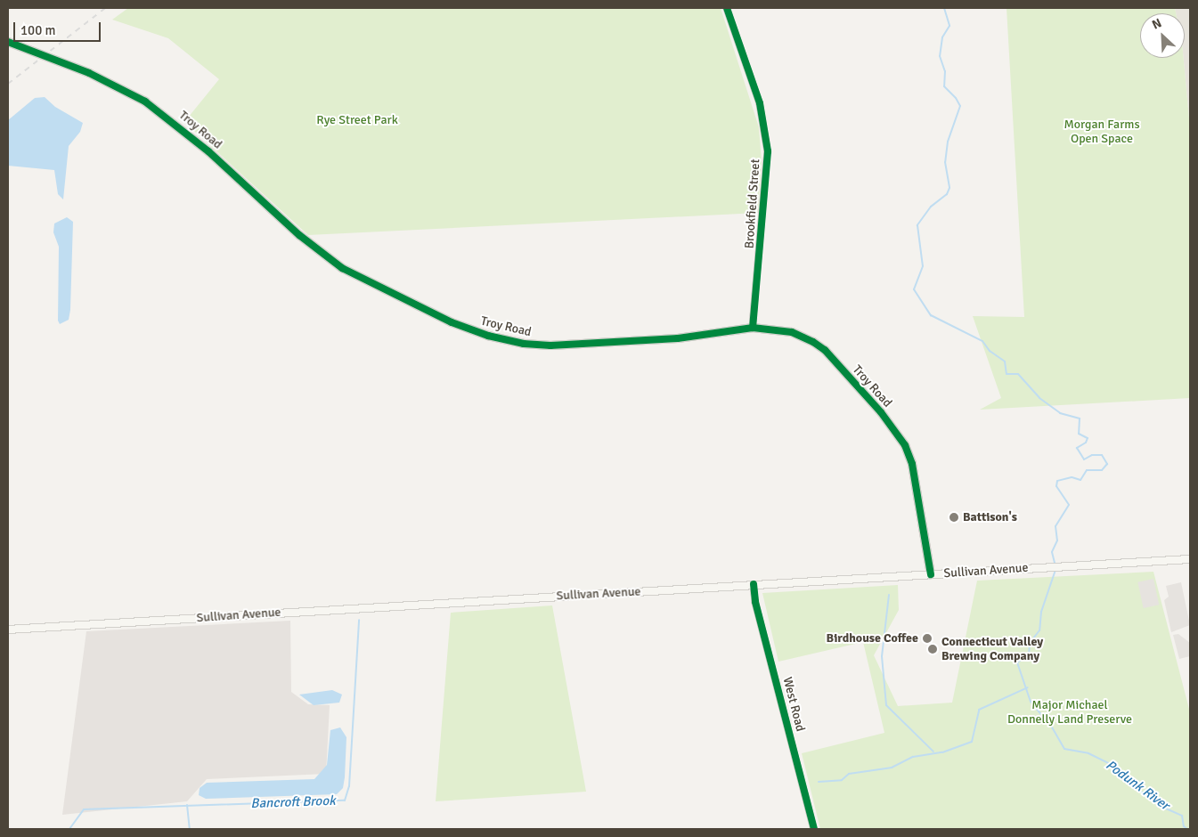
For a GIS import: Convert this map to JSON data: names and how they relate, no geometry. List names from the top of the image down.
{
  "streets": {
    "main road": ["Troy Road", "Sullivan Avenue"],
    "street": ["Brookfield Street", "West Road"]
  },
  "crossings": [
    ["Troy Road", "Brookfield Street"],
    ["Troy Road", "Sullivan Avenue"],
    ["Sullivan Avenue", "West Road"]
  ],
  "water": ["Podunk River", "Bancroft Brook"],
  "parks": ["Rye Street Park", "Morgan Farms Open Space", "Major Michael Donnelly Land Preserve"],
  "places": ["Battison's", "Birdhouse Coffee", "Connecticut Valley Brewing Company"],
  "scale_bar": "100 m",
  "north": "top left"
}
